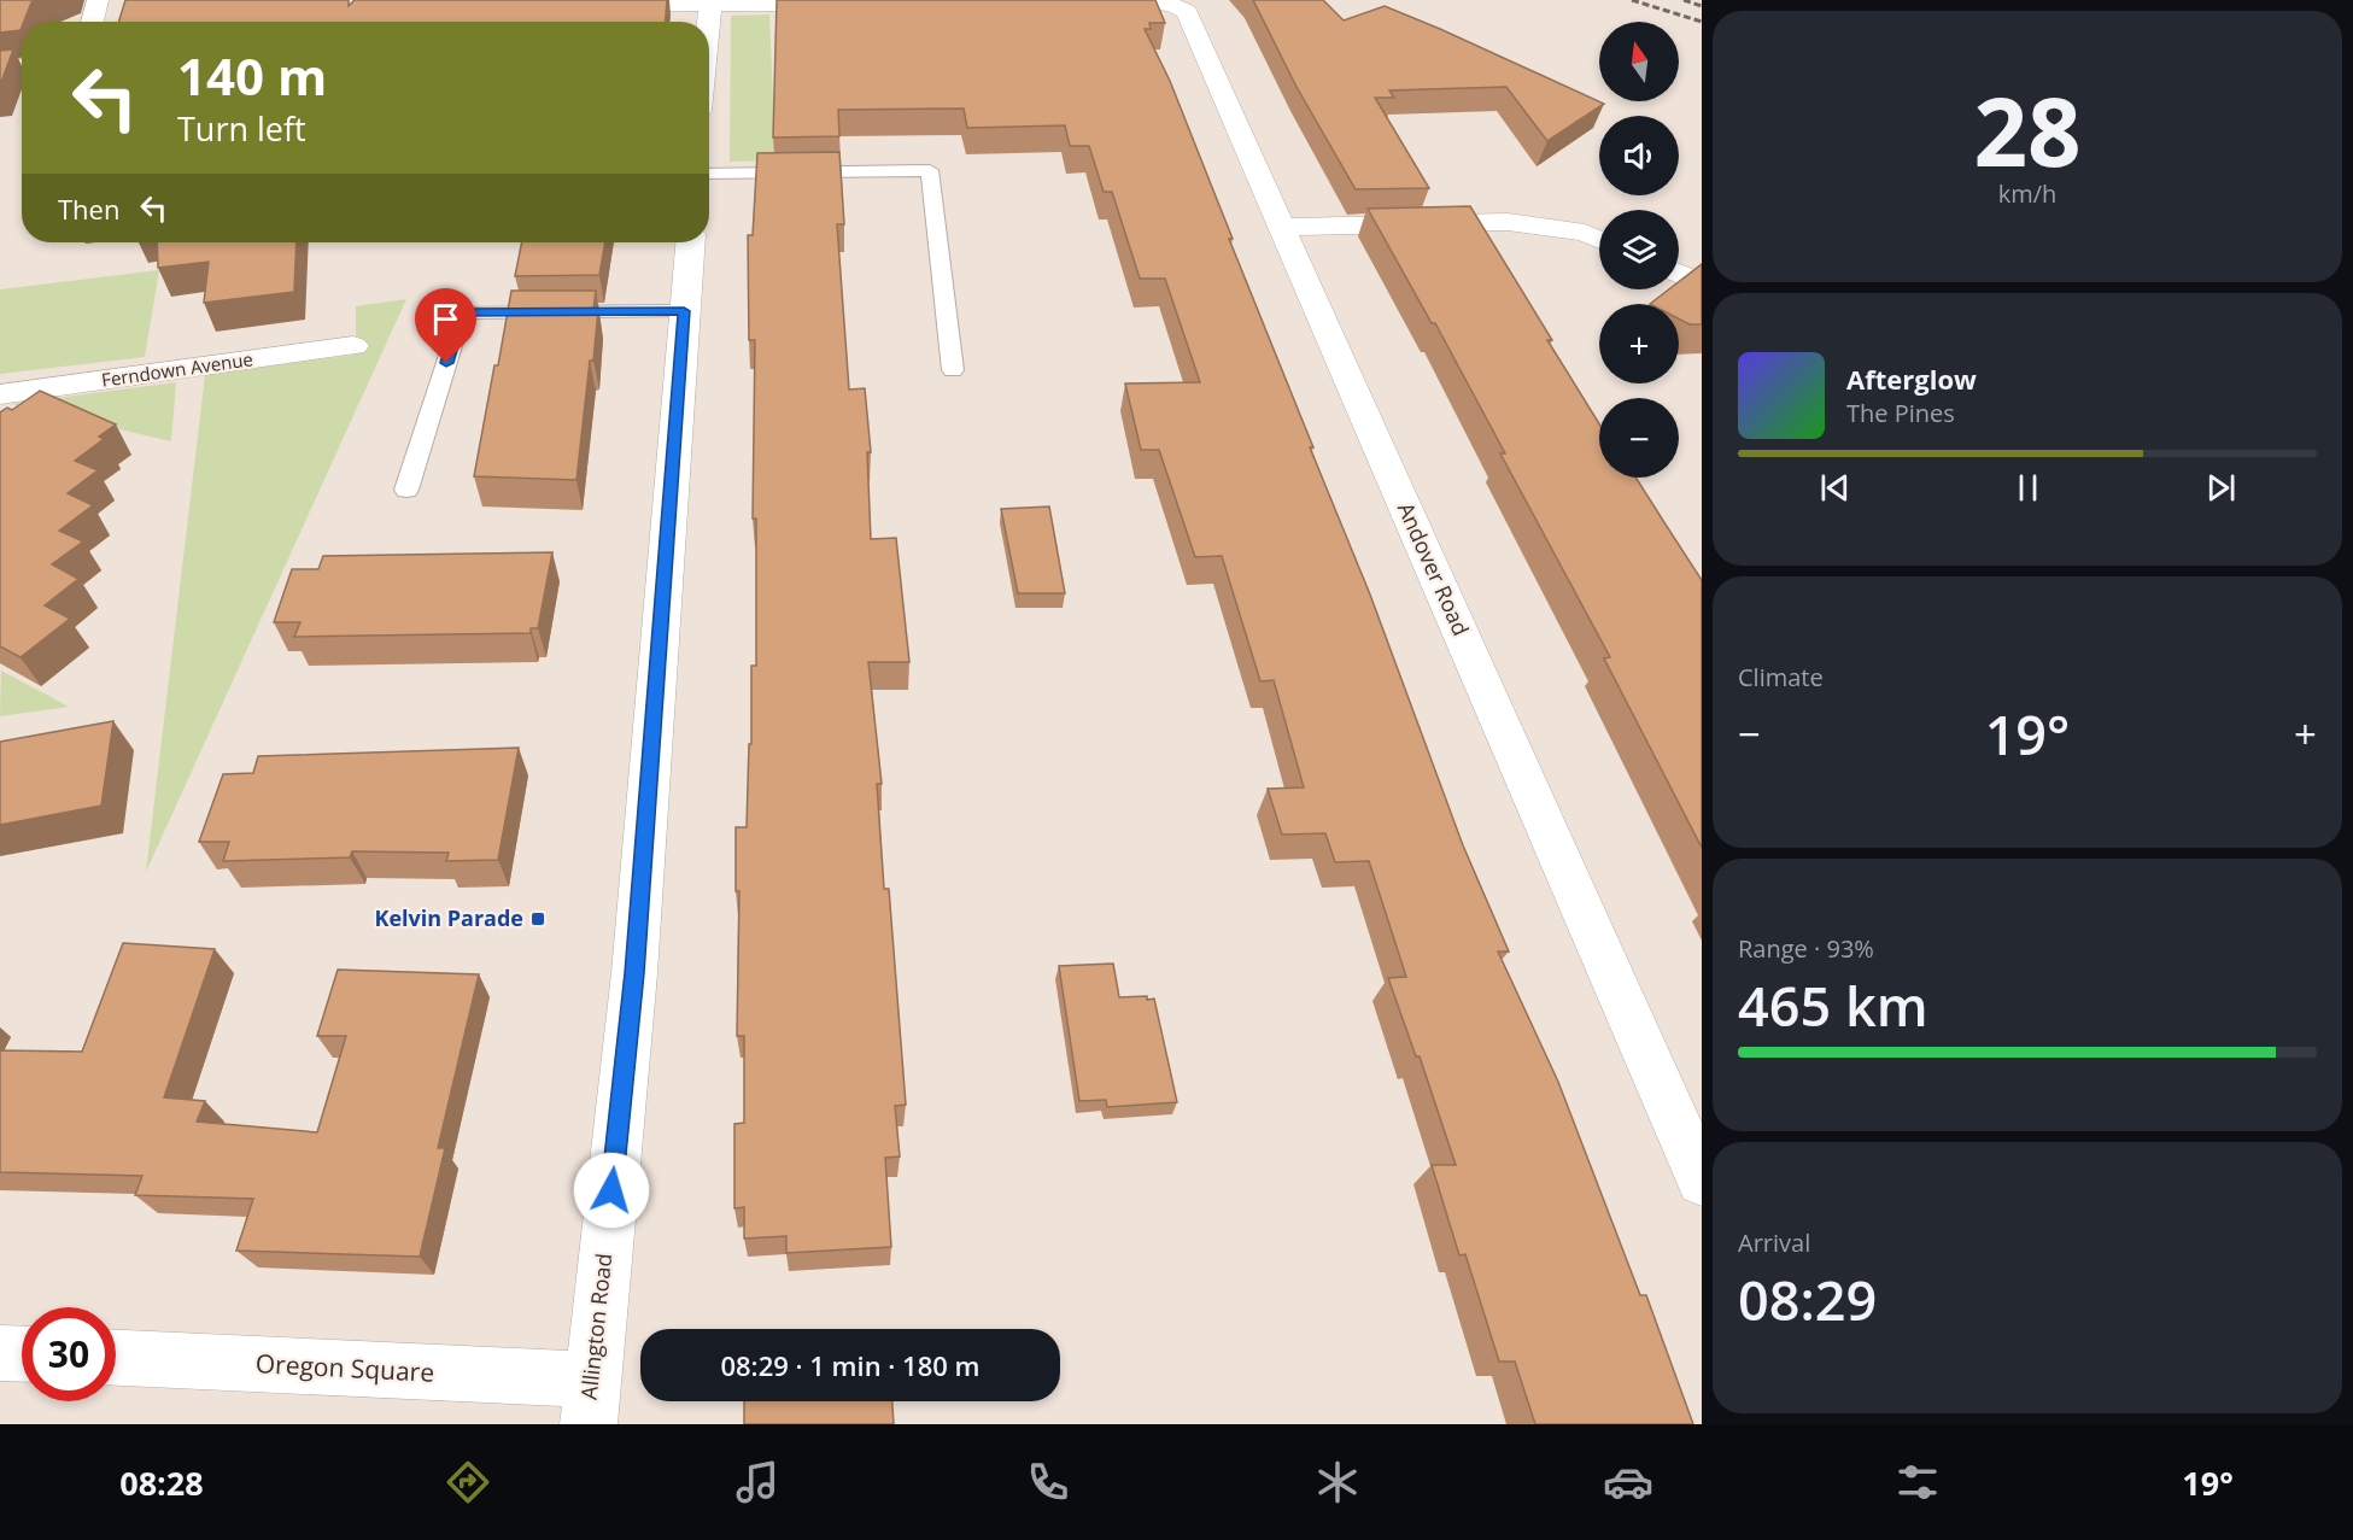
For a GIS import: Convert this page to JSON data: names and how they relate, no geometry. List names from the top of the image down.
{
  "streets": {
    "street": [
      "Ferndown Avenue",
      "Andover Road",
      "Allington Road",
      "Oregon Square"
    ]
  },
  "crossings": [
    ["Allington Road", "Oregon Square"]
  ],
  "places": {
    "transit": ["Kelvin Parade"]
  },
  "north": "top",
  "page": {
    "tile": [
      ["28", "km/h"],
      "Climate",
      ["Range · 93%", "465 km"],
      ["Arrival", "08:29"]
    ],
    "map_buttons": ["+", "−"],
    "turn": ["140 m", "Turn left"],
    "then": "Then",
    "song": ["Afterglow", "The Pines"],
    "heat": ["−", "19°", "+"],
    "limit": "30",
    "trip": "08:29 · 1 min · 180 m",
    "tabs": ["08:28", "19°"]
  }
}
